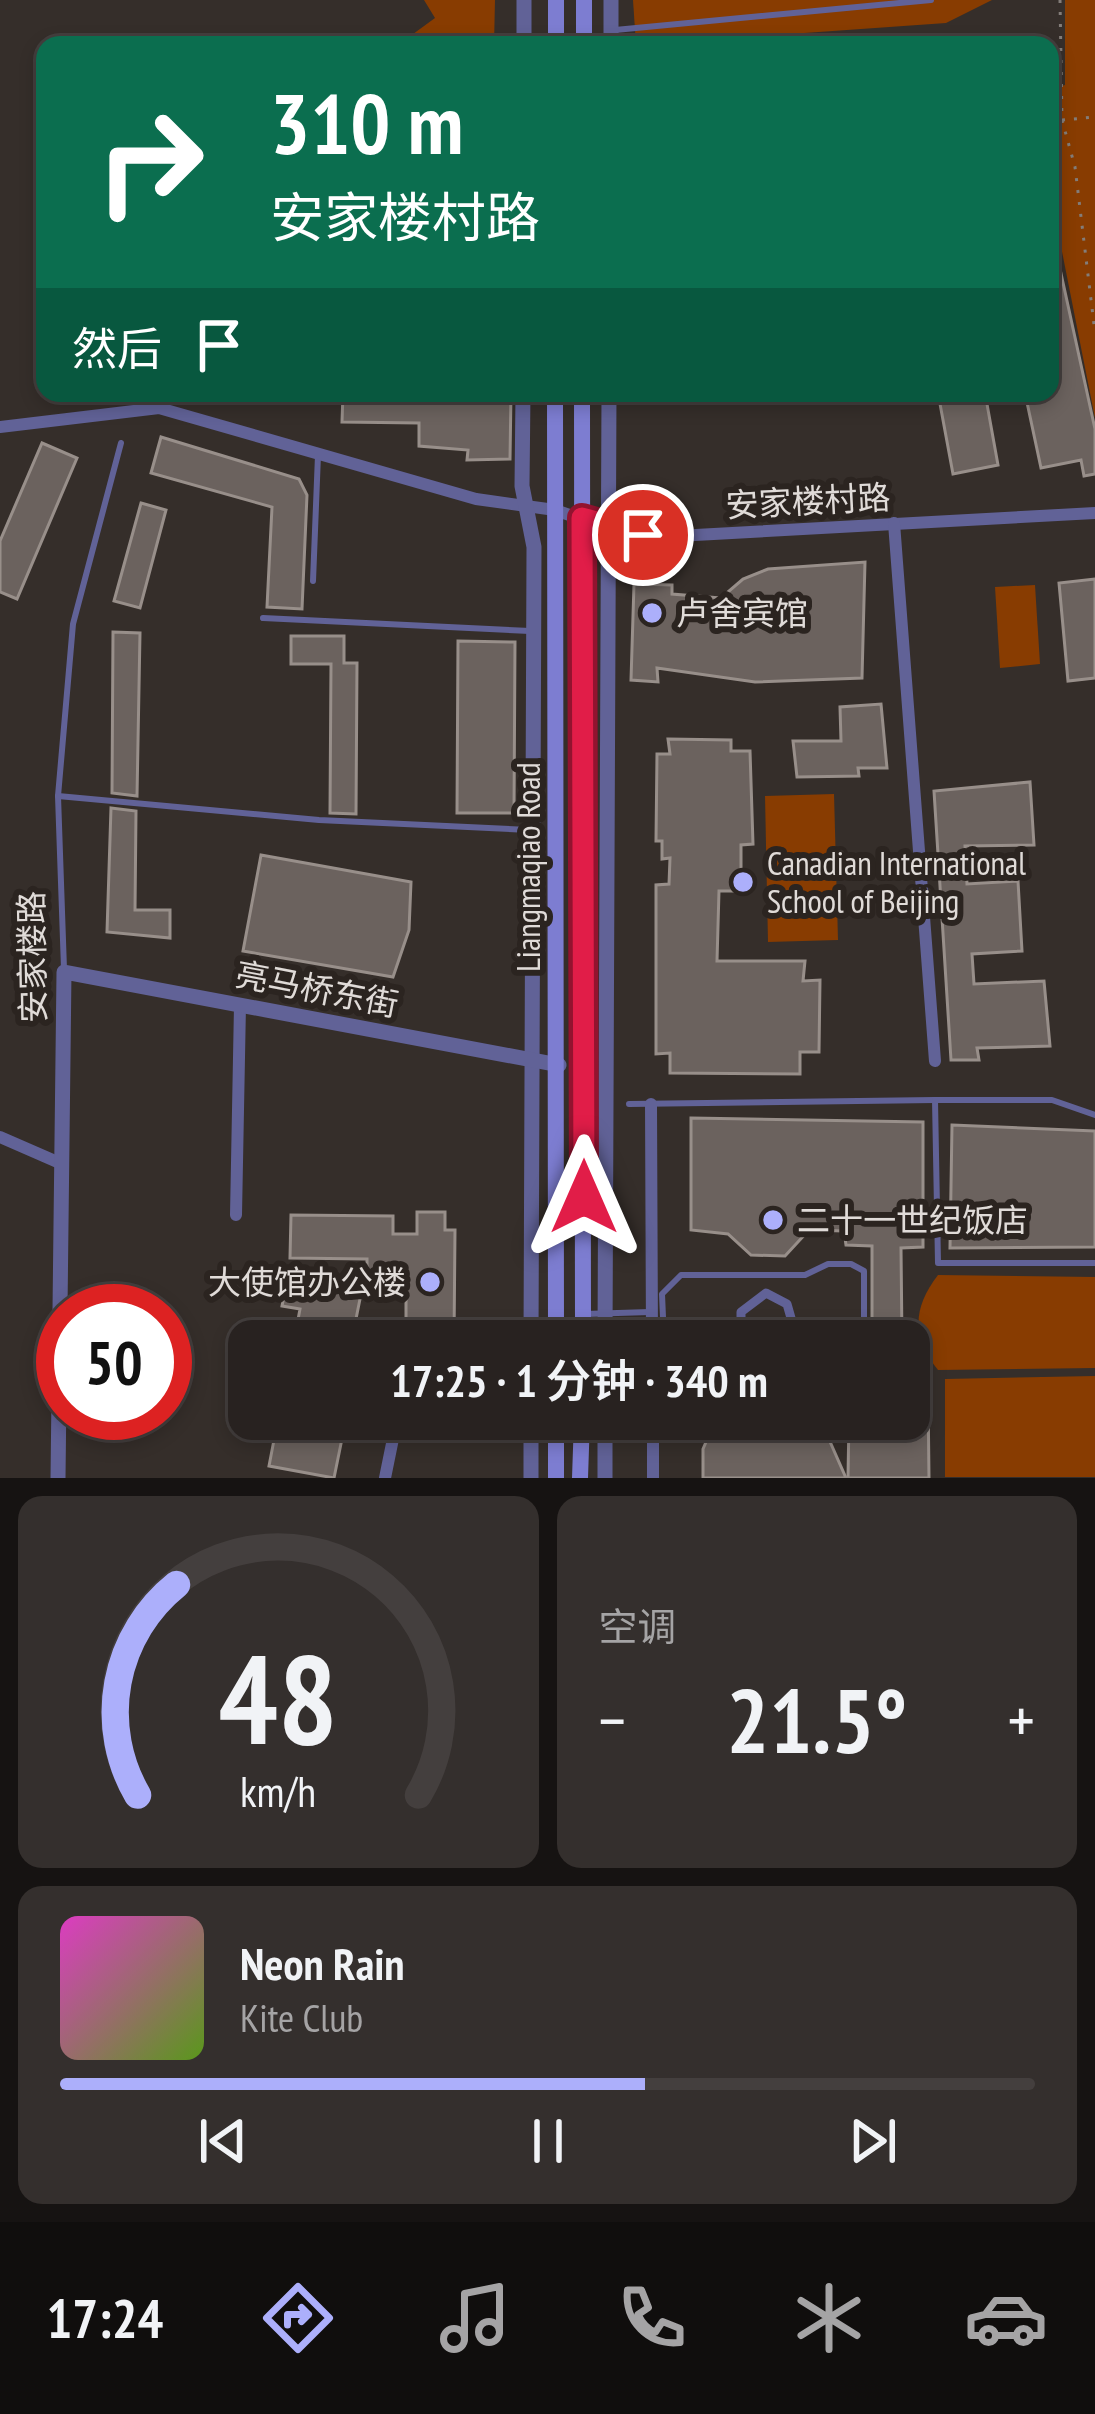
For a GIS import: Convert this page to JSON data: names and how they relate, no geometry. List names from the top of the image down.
{
  "streets": {
    "main road": ["Liangmaqiao Road"],
    "street": ["安家楼村路", "安家楼路", "亮马桥东街"]
  },
  "crossings": [
    ["安家楼村路", "Liangmaqiao Road"],
    ["Liangmaqiao Road", "亮马桥东街"],
    ["安家楼路", "亮马桥东街"]
  ],
  "places": [
    "卢舍宾馆",
    "Canadian International School of Beijing",
    "二十一世纪饭店",
    "大使馆办公楼"
  ],
  "page": {
    "turn": ["310 m", "安家楼村路"],
    "then": "然后",
    "limit": "50",
    "trip": "17:25 · 1 分钟 · 340 m",
    "tile": "空调",
    "heat": ["−", "21.5°", "+"],
    "song": ["Neon Rain", "Kite Club"],
    "tabs": "17:24",
    "gauge": ["48", "km/h"]
  }
}
